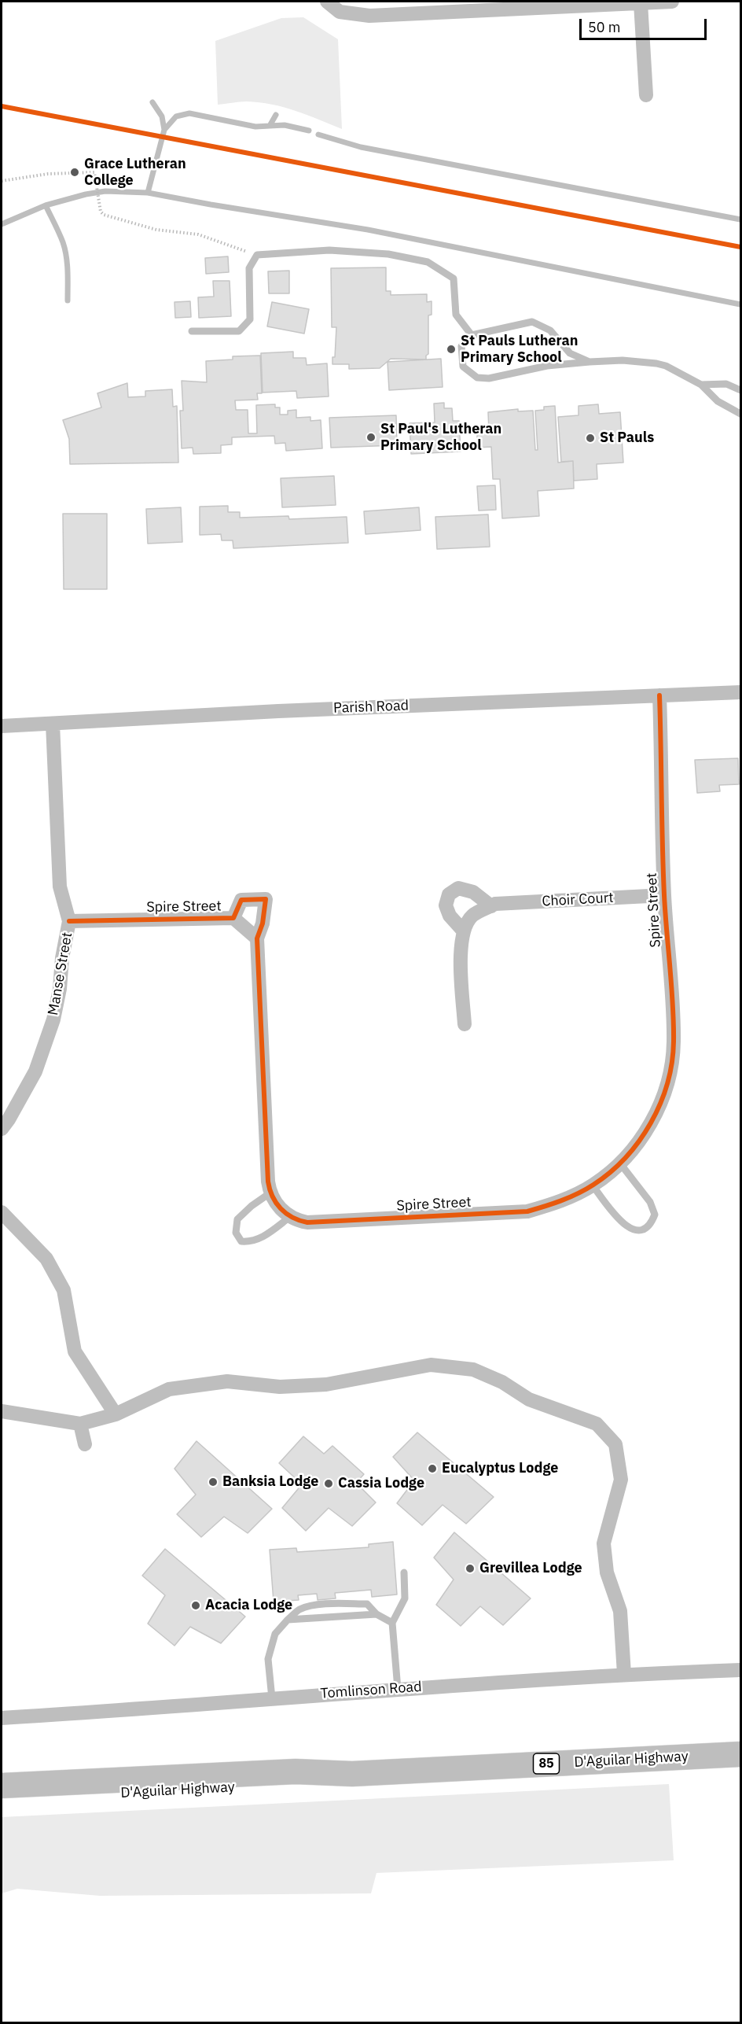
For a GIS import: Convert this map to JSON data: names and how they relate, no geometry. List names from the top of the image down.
{
  "streets": {
    "highway": ["D'Aguilar Highway", "85"],
    "street": [
      "Parish Road",
      "Choir Court",
      "Spire Street",
      "Manse Street",
      "Tomlinson Road"
    ]
  },
  "crossings": [
    ["Parish Road", "Spire Street"],
    ["Parish Road", "Manse Street"],
    ["Choir Court", "Spire Street"],
    ["Spire Street", "Manse Street"]
  ],
  "places": [
    "Grace Lutheran College",
    "St Pauls Lutheran Primary School",
    "St Paul's Lutheran Primary School",
    "St Pauls",
    "Eucalyptus Lodge",
    "Banksia Lodge",
    "Cassia Lodge",
    "Grevillea Lodge",
    "Acacia Lodge"
  ],
  "scale_bar": "50 m"
}
